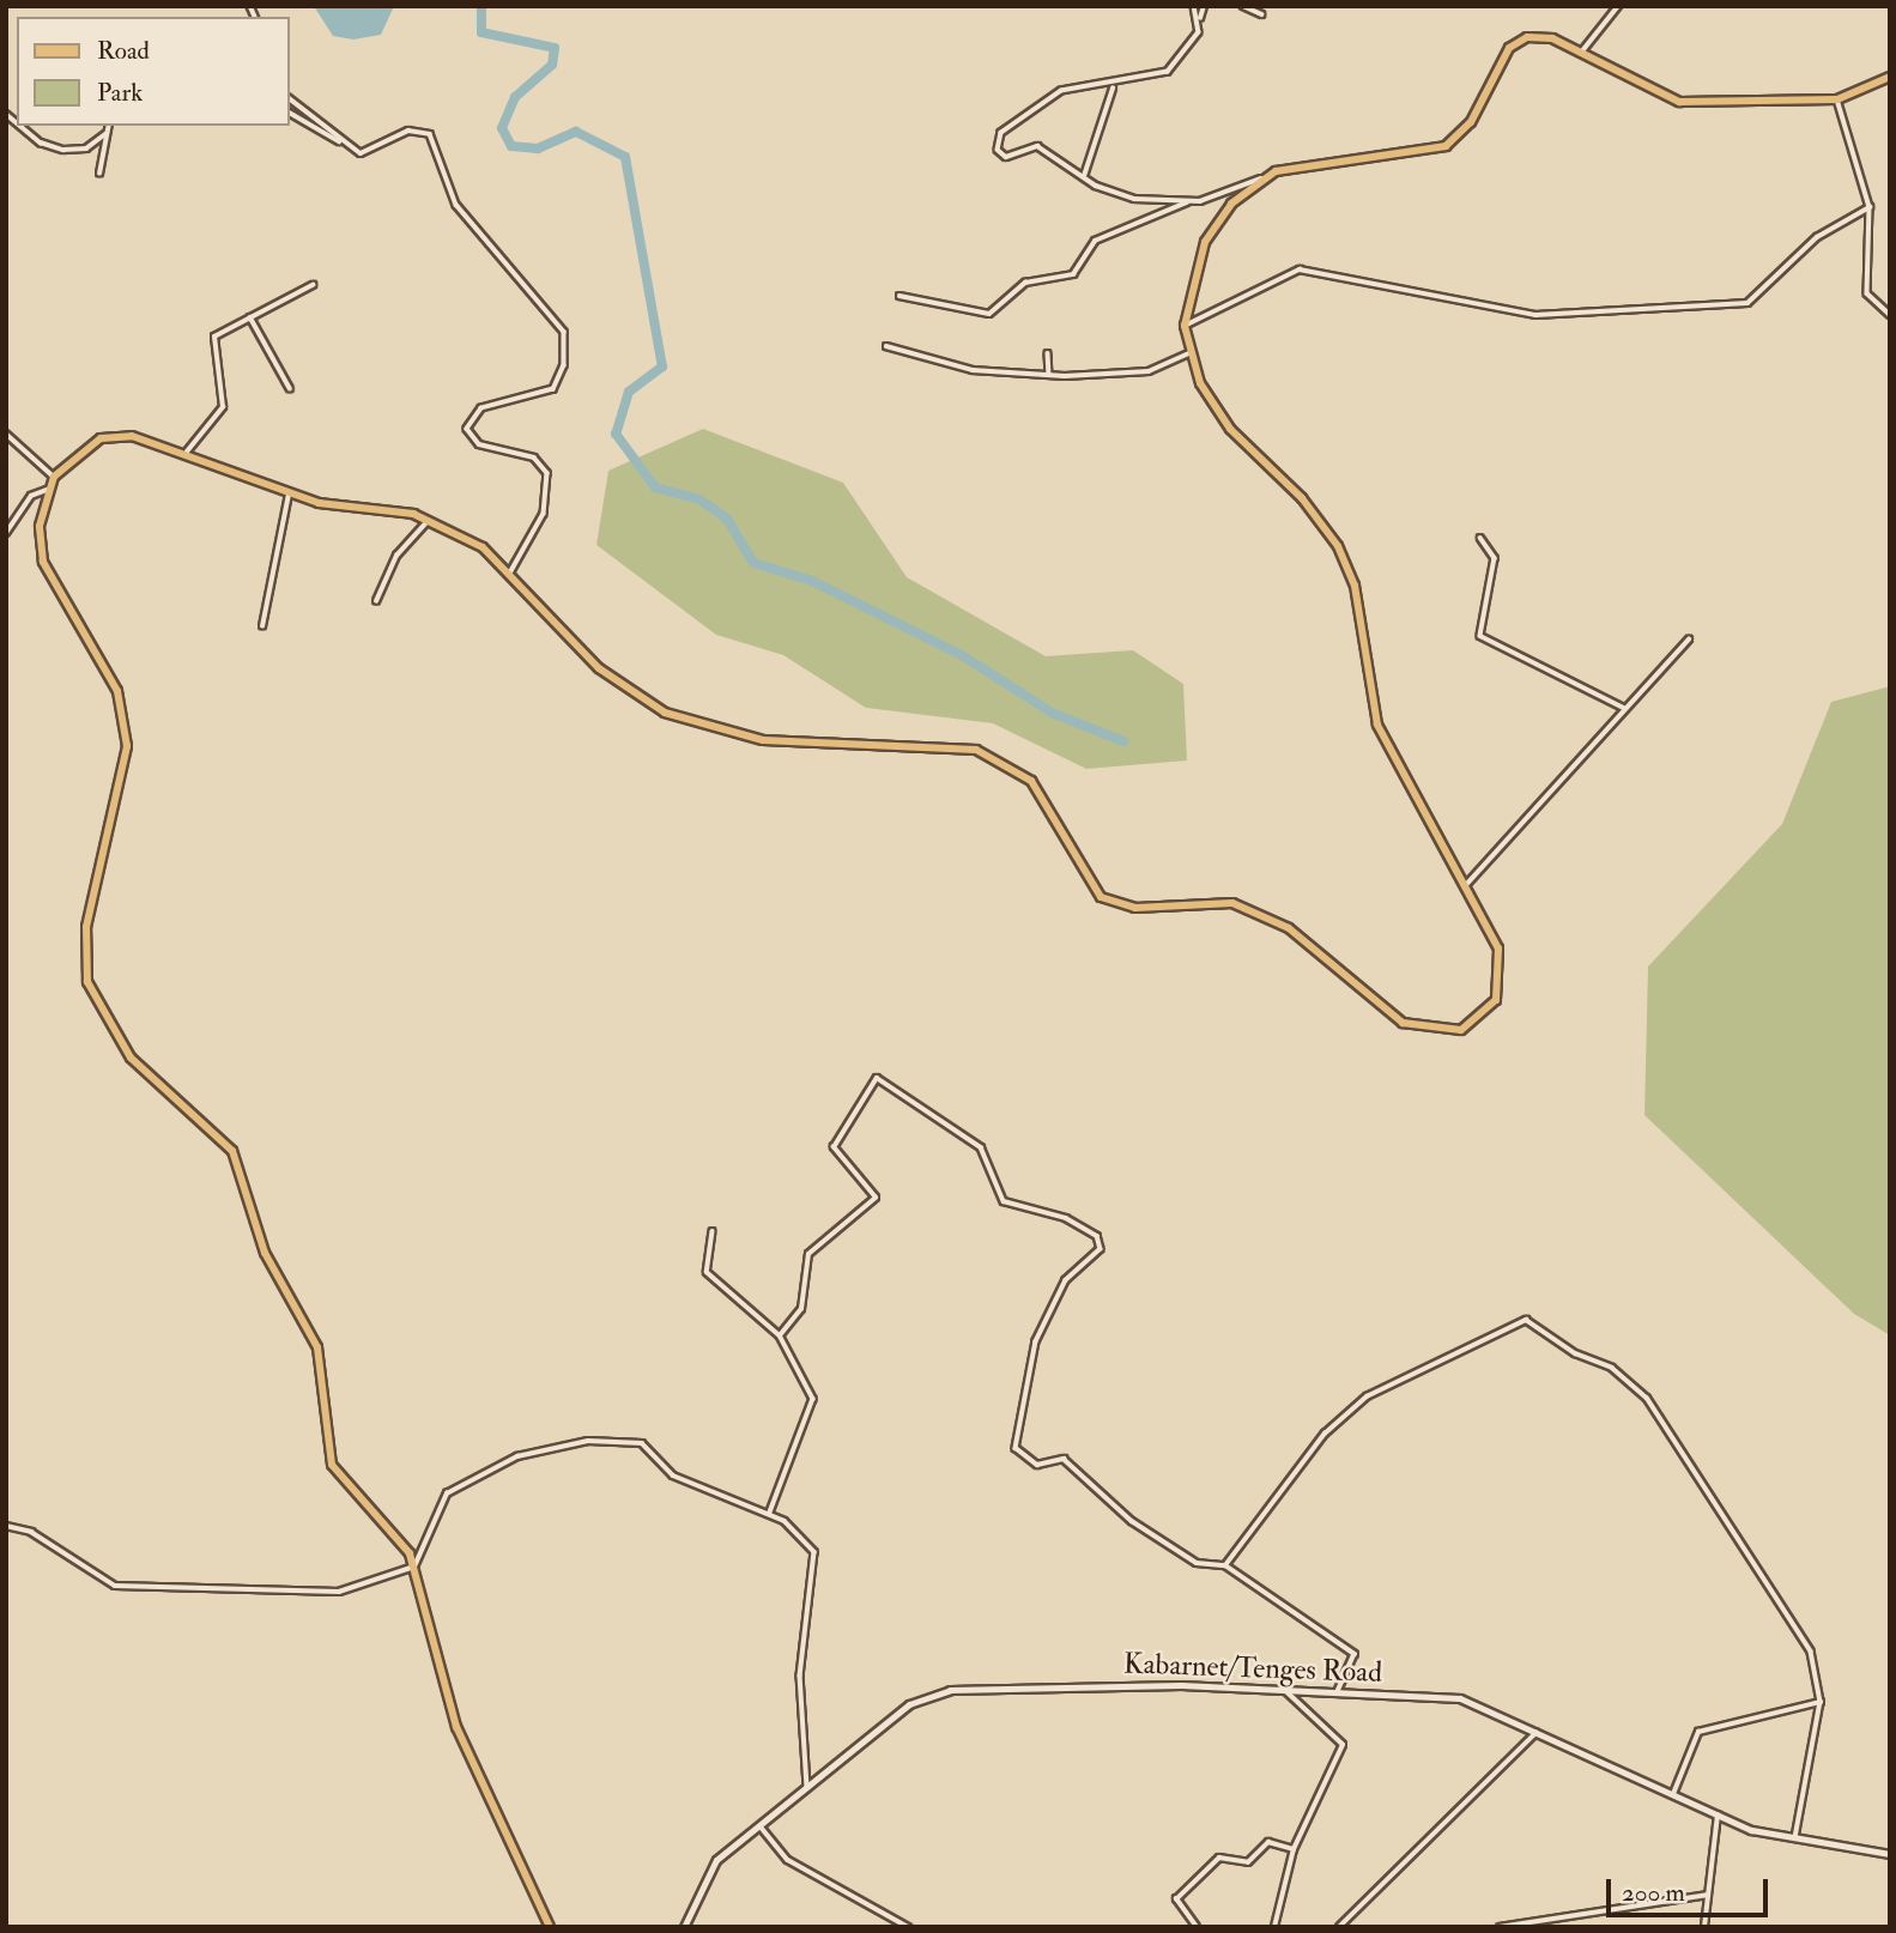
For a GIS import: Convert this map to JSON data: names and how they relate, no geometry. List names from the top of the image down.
{
  "streets": {
    "street": ["Kabarnet/Tenges Road"]
  },
  "legend": ["Road", "Park"],
  "scale_bar": "200 m"
}
